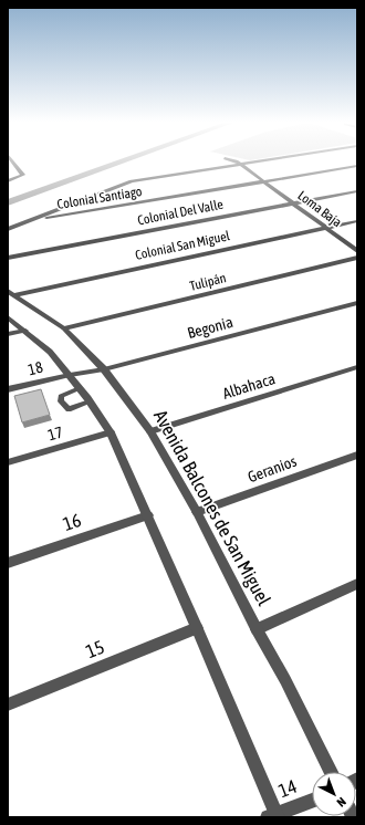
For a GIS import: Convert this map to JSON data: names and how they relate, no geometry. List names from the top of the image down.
{
  "streets": {
    "street": [
      "Colonial Santiago",
      "Loma Baja",
      "Colonial Del Valle",
      "Colonial San Miguel",
      "Tulipán",
      "Begonia",
      "18",
      "Albahaca",
      "17",
      "Geranios",
      "Avenida Balcones de San Miguel",
      "16",
      "15",
      "14"
    ]
  },
  "crossings": [
    ["Colonial Santiago", "Loma Baja"],
    ["Loma Baja", "Colonial Del Valle"],
    ["Loma Baja", "Colonial San Miguel"],
    ["Colonial San Miguel", "Avenida Balcones de San Miguel"],
    ["Tulipán", "Avenida Balcones de San Miguel"],
    ["Begonia", "18"],
    ["Begonia", "Avenida Balcones de San Miguel"],
    ["Albahaca", "Avenida Balcones de San Miguel"],
    ["Geranios", "Avenida Balcones de San Miguel"]
  ],
  "north": "bottom right"
}
